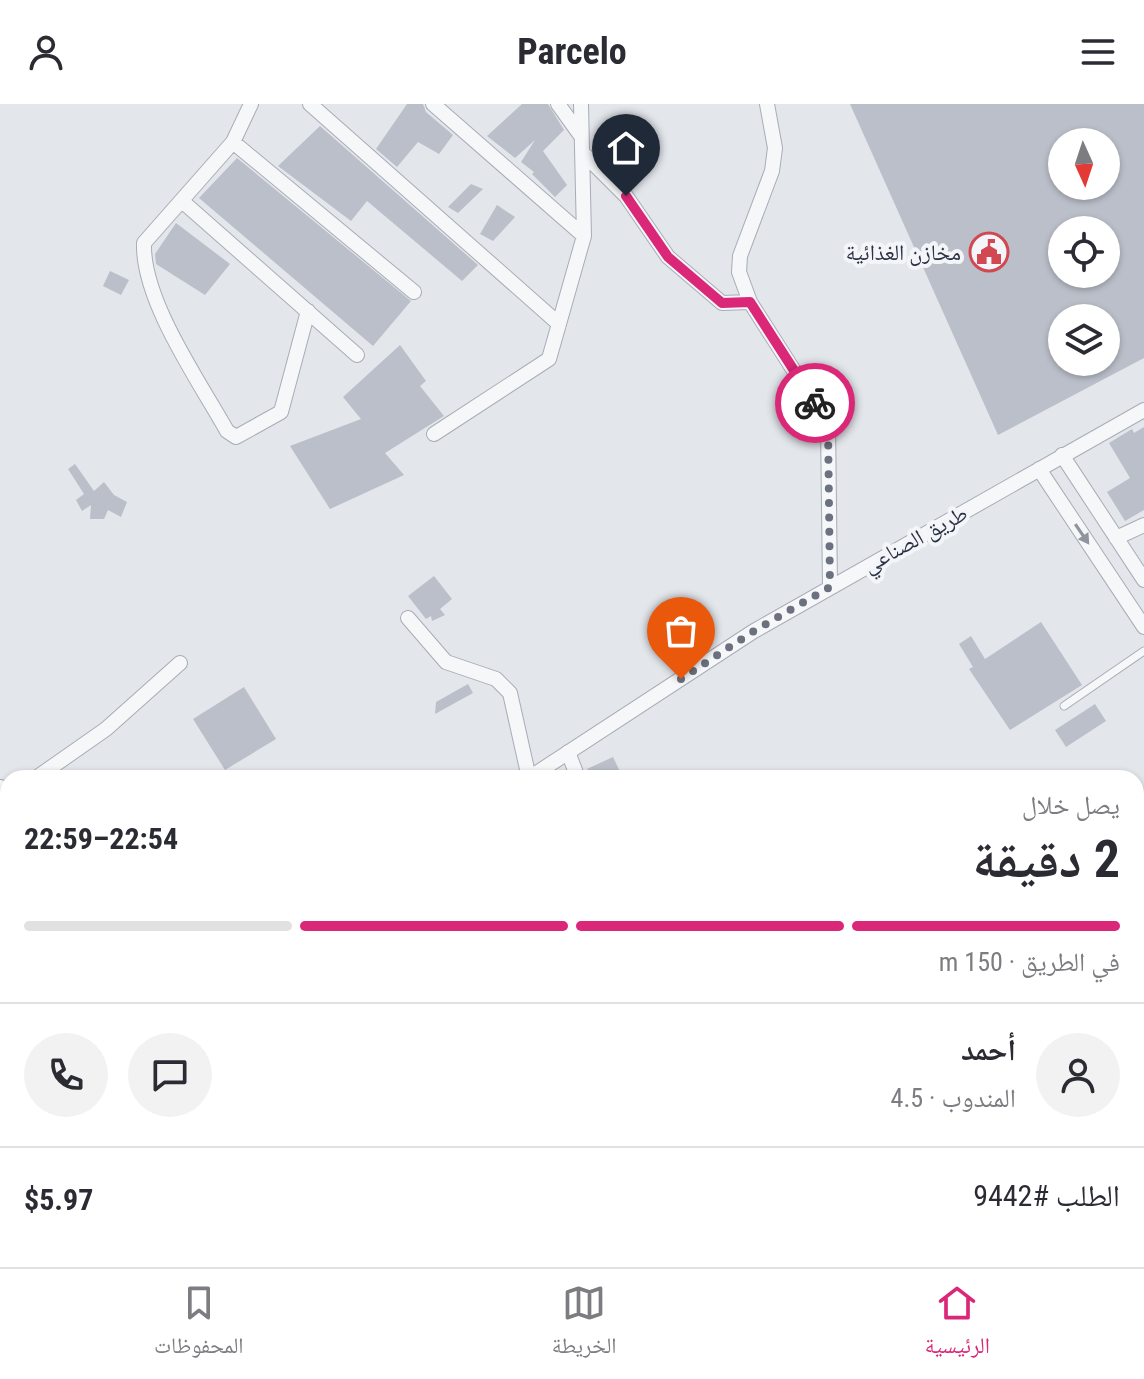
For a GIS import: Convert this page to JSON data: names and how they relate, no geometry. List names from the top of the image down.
{
  "streets": {
    "street": ["طريق الصناعي"]
  },
  "places": {
    "public building": ["مخازن الغذائية"]
  },
  "north": "bottom",
  "page": {
    "header": "Parcelo",
    "heading": ["2 دقيقة", "يصل خلال", "22:54–22:59"],
    "panel": [
      "أحمد",
      "المندوب · 4.5",
      "الطلب #9442",
      "$5.97"
    ],
    "bar": "في الطريق · 150 m",
    "tabs": ["الرئيسية", "الخريطة", "المحفوظات"]
  }
}
